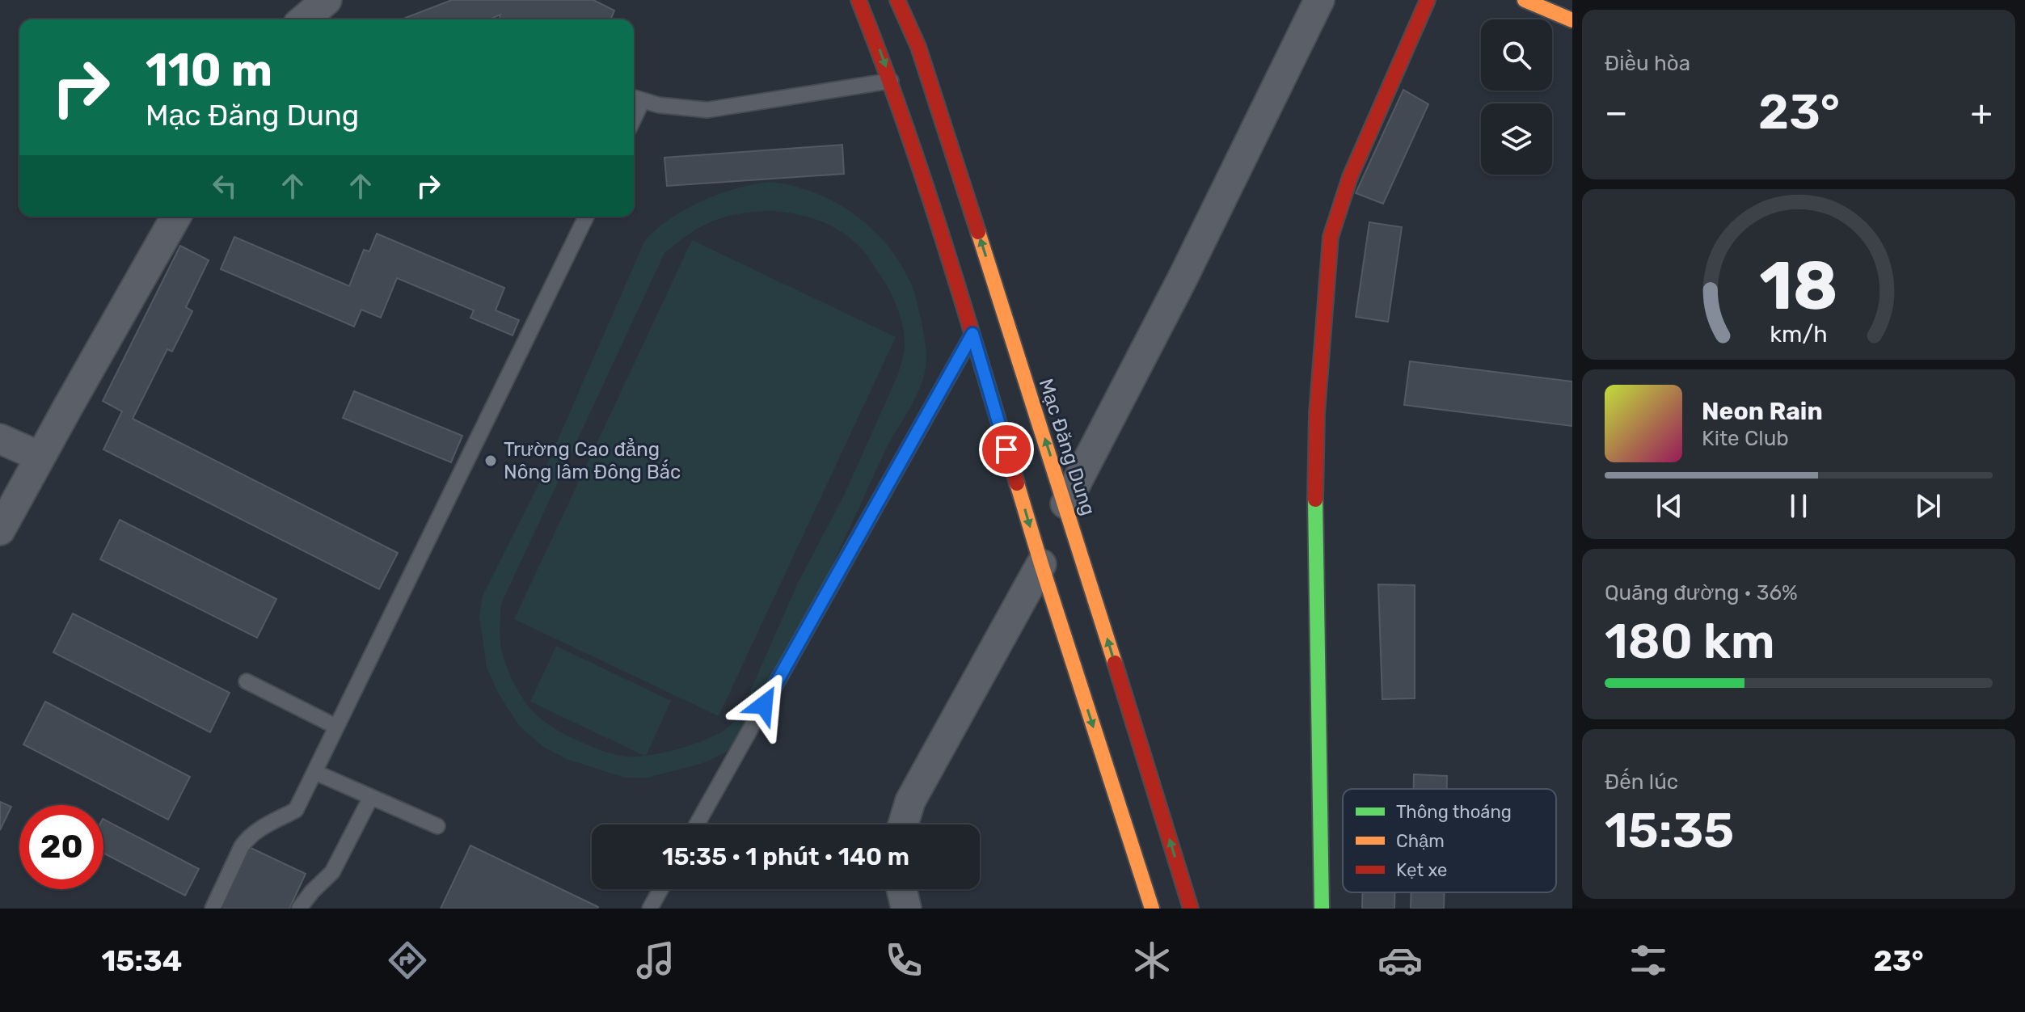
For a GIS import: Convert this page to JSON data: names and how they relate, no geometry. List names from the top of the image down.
{
  "streets": {
    "main road": ["Mạc Đăng Dung"]
  },
  "places": ["Trường Cao đẳng Nông lâm Đông Bắc"],
  "legend": ["Thông thoáng", "Chậm", "Kẹt xe"],
  "page": {
    "tile": [
      "Điều hòa",
      ["Quãng đường · 36%", "180 km"],
      ["Đến lúc", "15:35"]
    ],
    "turn": ["110 m", "Mạc Đăng Dung"],
    "heat": ["−", "23°", "+"],
    "song": ["Neon Rain", "Kite Club"],
    "limit": "20",
    "trip": "15:35 · 1 phút · 140 m",
    "tabs": ["15:34", "23°"],
    "gauge": ["18", "km/h"]
  }
}
